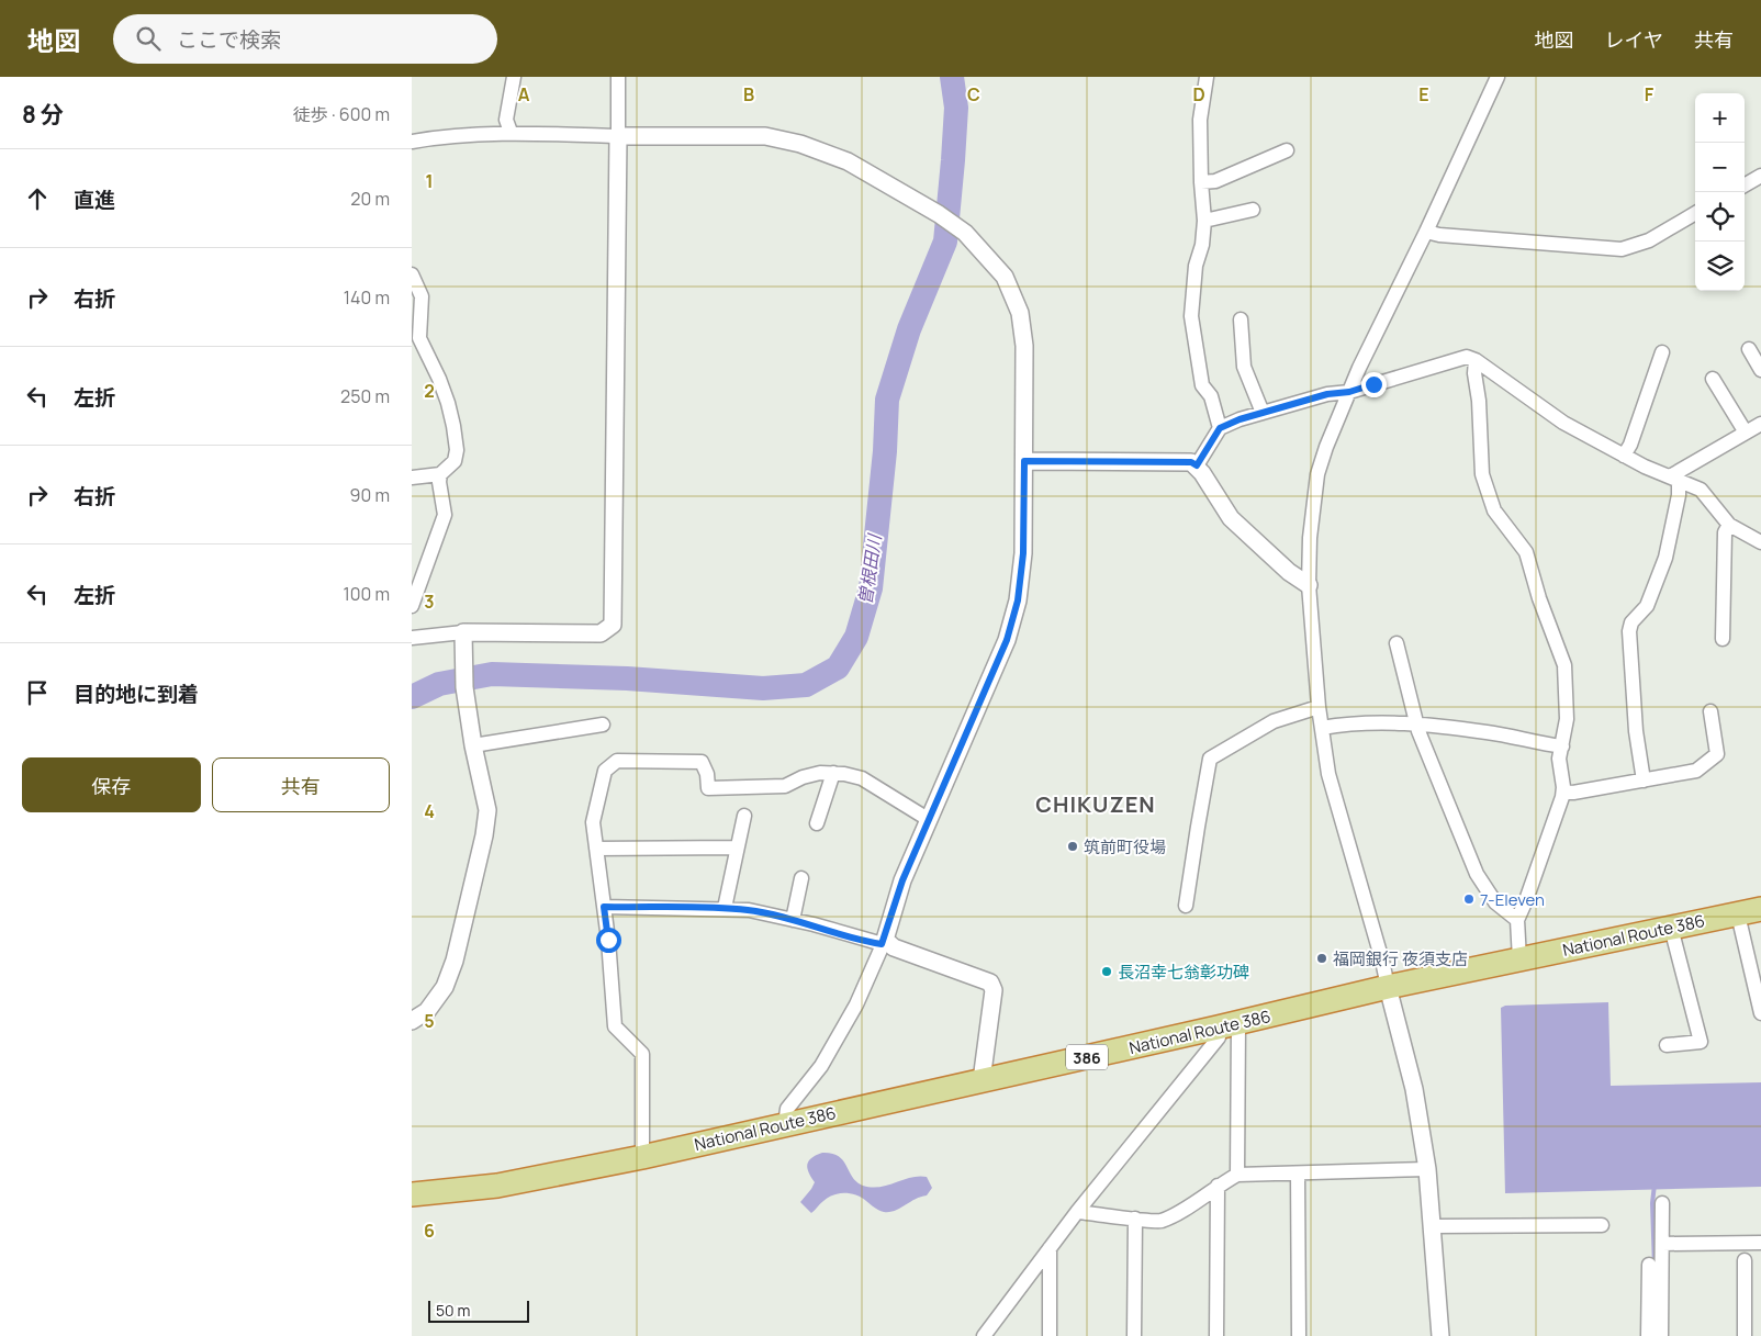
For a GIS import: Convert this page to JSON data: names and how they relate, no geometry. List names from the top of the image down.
{
  "streets": {
    "highway": ["National Route 386", "386"]
  },
  "districts": ["CHIKUZEN"],
  "water": ["曽根田川"],
  "places": [
    "筑前町役場",
    "7-Eleven",
    "福岡銀行 夜須支店",
    "長沼幸七翁彰功碑"
  ],
  "scale_bar": "50 m",
  "page": {
    "header": "地図",
    "search": "ここで検索",
    "nav": ["地図", "レイヤ", "共有"],
    "heading": ["8 分", "徒歩 · 600 m"],
    "map_buttons": ["+", "−"],
    "list": [
      ["直進", "20 m"],
      ["右折", "140 m"],
      ["左折", "250 m"],
      ["右折", "90 m"],
      ["左折", "100 m"],
      "目的地に到着"
    ],
    "buttons": ["保存", "共有"],
    "scale": "50 m"
  },
  "grid": {
    "columns": [
      "A",
      "B",
      "C",
      "D",
      "E",
      "F"
    ],
    "rows": [
      "1",
      "2",
      "3",
      "4",
      "5",
      "6"
    ]
  }
}
